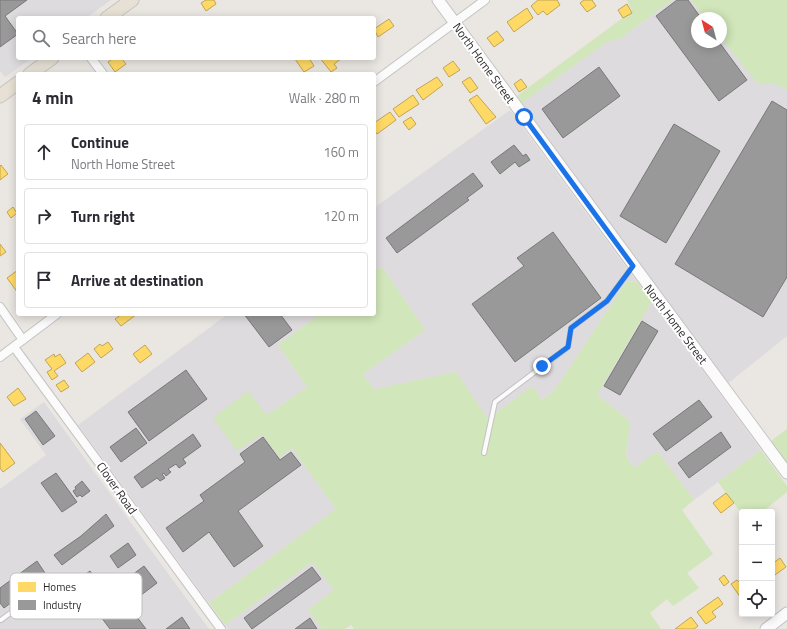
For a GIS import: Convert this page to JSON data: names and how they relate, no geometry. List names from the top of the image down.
{
  "streets": {
    "street": ["North Home Street", "Clover Road"]
  },
  "legend": ["Homes", "Industry"],
  "north": "top left",
  "page": {
    "search": "Search here",
    "heading": ["4 min", "Walk · 280 m"],
    "list": [
      ["Continue", "North Home Street", "160 m"],
      ["Turn right", "120 m"],
      "Arrive at destination"
    ],
    "map_buttons": ["+", "−"]
  }
}
